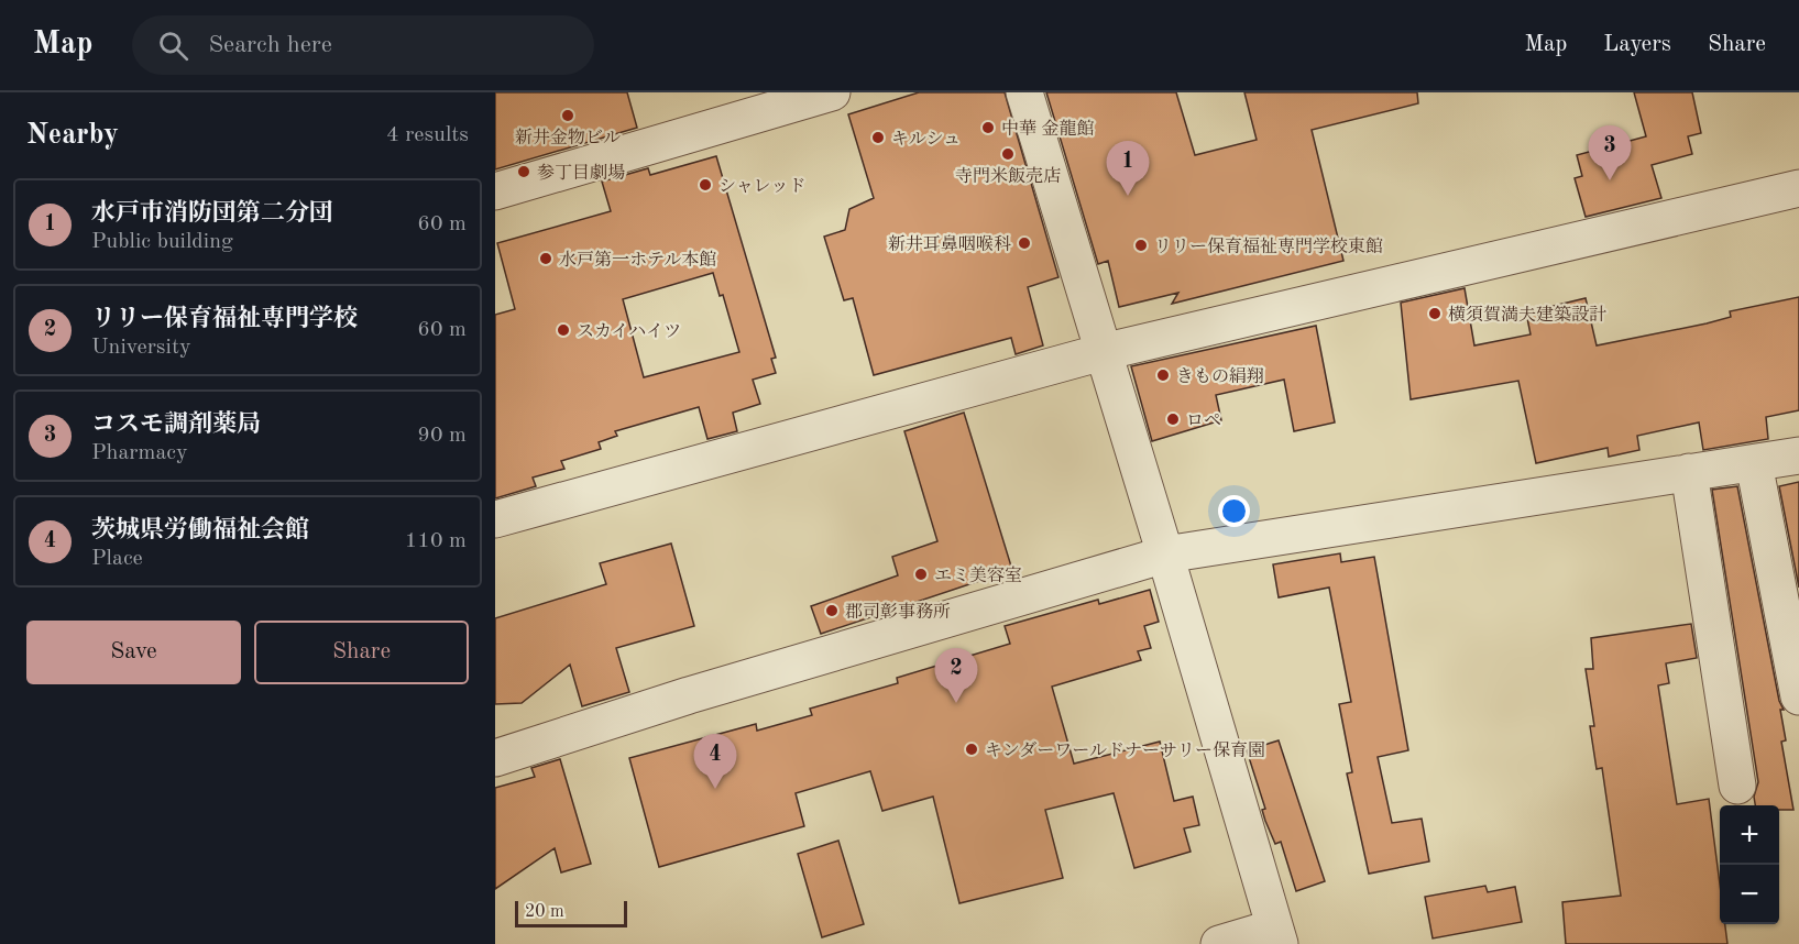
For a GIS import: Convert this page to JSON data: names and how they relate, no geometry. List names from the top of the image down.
{
  "places": [
    "新井金物ビル",
    "中華 金龍館",
    "キルシュ",
    "寺門米飯売店",
    "参丁目劇場",
    "シャレッド",
    "新井耳鼻咽喉科",
    "リリー保育福祉専門学校東館",
    "水戸第一ホテル本館",
    "横須賀満夫建築設計",
    "スカイハイツ",
    "きもの絹翔",
    "ロペ",
    "エミ美容室",
    "郡司彰事務所",
    "キンダーワールドナーサリー保育園"
  ],
  "scale_bar": "20 m",
  "page": {
    "header": "Map",
    "search": "Search here",
    "nav": ["Map", "Layers", "Share"],
    "heading": ["Nearby", "4 results"],
    "pins": [
      "3",
      "1",
      "2",
      "4"
    ],
    "list": [
      {
        "mark": "1",
        "name": "水戸市消防団第二分団",
        "note": "Public building",
        "value": "60 m"
      },
      {
        "mark": "2",
        "name": "リリー保育福祉専門学校",
        "note": "University",
        "value": "60 m"
      },
      {
        "mark": "3",
        "name": "コスモ調剤薬局",
        "note": "Pharmacy",
        "value": "90 m"
      },
      {
        "mark": "4",
        "name": "茨城県労働福祉会館",
        "note": "Place",
        "value": "110 m"
      }
    ],
    "buttons": ["Save", "Share"],
    "map_buttons": ["+", "−"],
    "scale": "20 m"
  }
}
